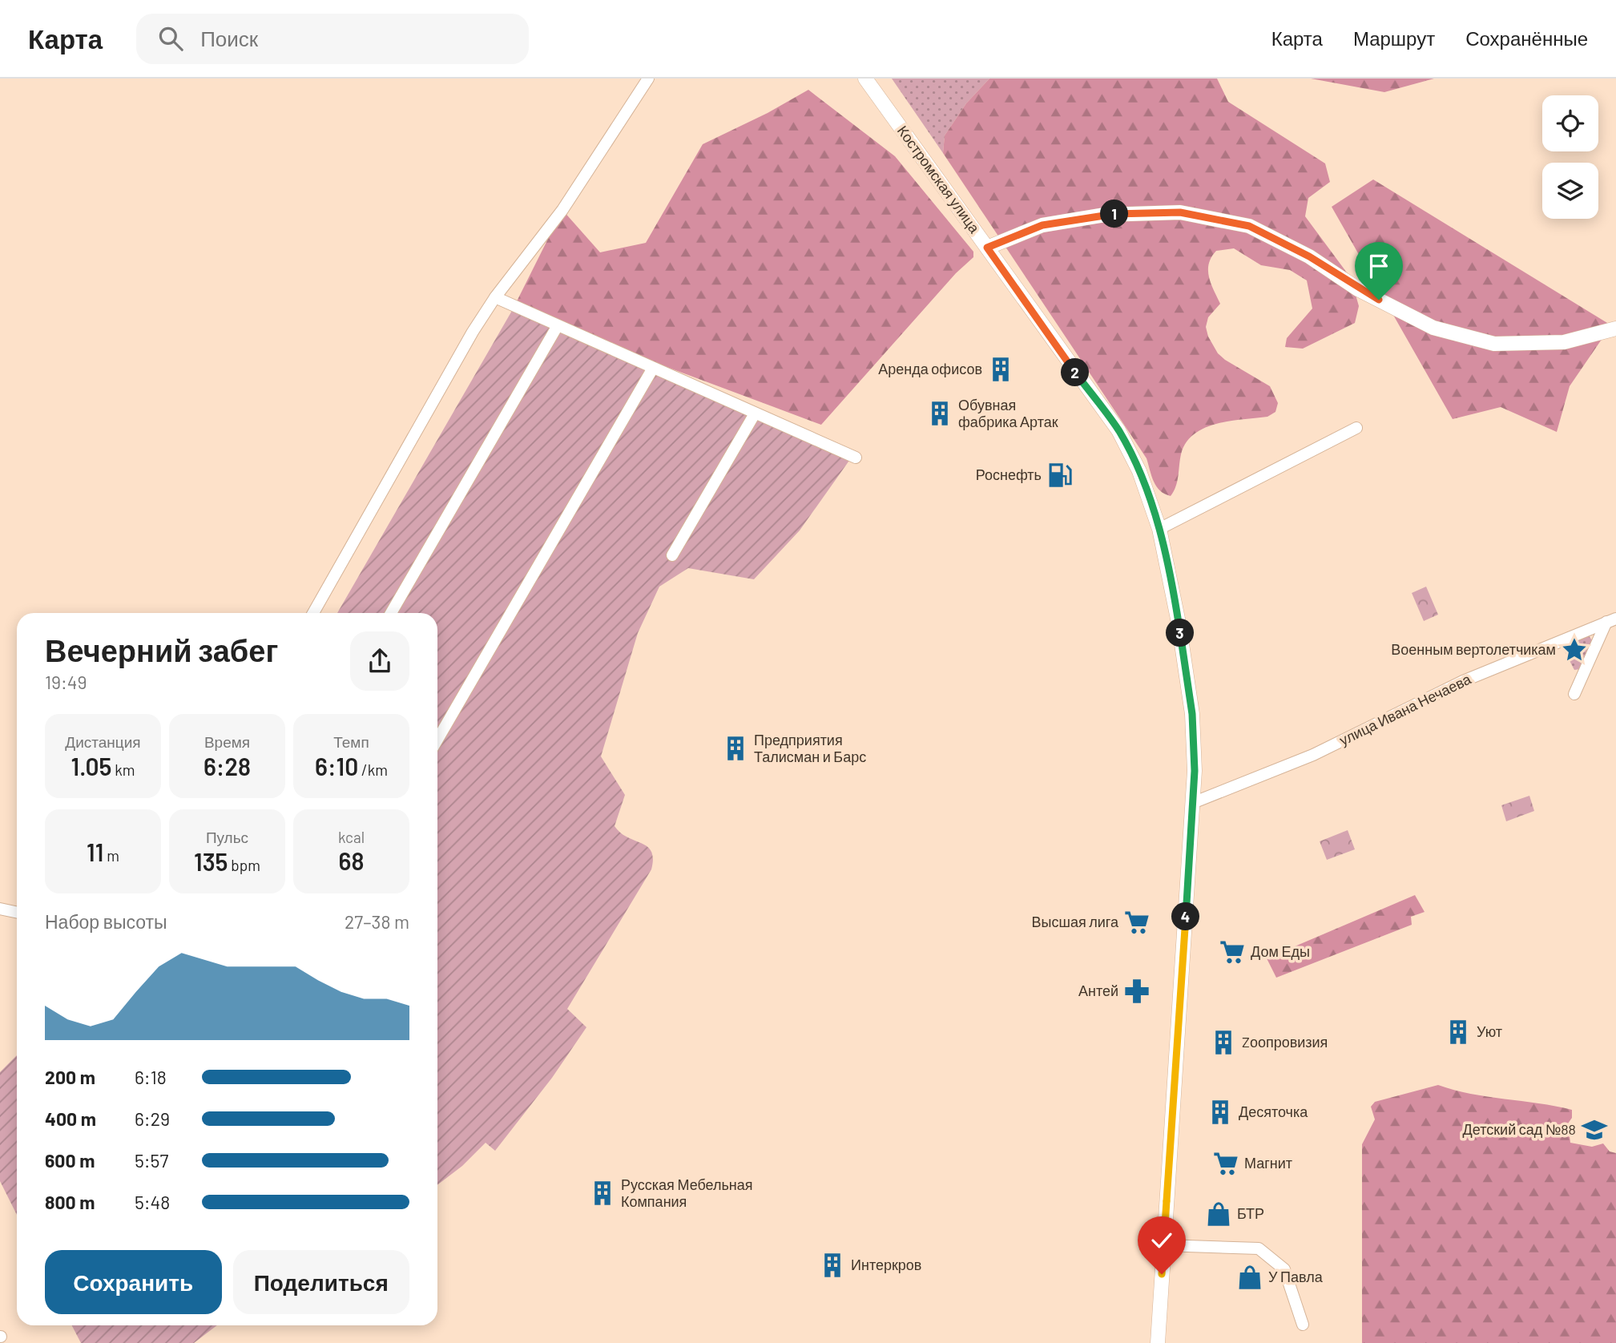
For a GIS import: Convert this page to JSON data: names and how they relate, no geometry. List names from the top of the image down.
{
  "streets": {
    "main road": ["Костромская улица"],
    "street": ["улица Ивана Нечаева"]
  },
  "crossings": [
    ["Костромская улица", "улица Ивана Нечаева"]
  ],
  "places": {
    "building": [
      "Аренда офисов",
      "Обувная фабрика Артак",
      "Предприятия Талисман и Барс",
      "Уют",
      "Zоопровизия",
      "Десяточка",
      "Русская Мебельная Компания",
      "Интеркров"
    ],
    "fuel station": ["Роснефть"],
    "place": ["Военным вертолетчикам"],
    "supermarket": ["Высшая лига", "Дом Еды", "Магнит"],
    "pharmacy": ["Антей"],
    "school or university": ["Детский сад №88"],
    "shop": ["БТР", "У Павла"]
  },
  "page": {
    "header": "Карта",
    "search": "Поиск",
    "nav": ["Карта", "Маршрут", "Сохранённые"],
    "pins": [
      "1",
      "2",
      "3",
      "4"
    ],
    "heading": ["Вечерний забег", "19:49"],
    "stats": [
      ["Дистанция", "1.05 km"],
      ["Время", "6:28"],
      ["Темп", "6:10 /km"],
      ["11 m"],
      ["Пульс", "135 bpm"],
      ["kcal", "68"]
    ],
    "chart": ["Набор высоты", "27–38 m"],
    "list": [
      {
        "name": "200 m",
        "note": "6:18"
      },
      {
        "name": "400 m",
        "note": "6:29"
      },
      {
        "name": "600 m",
        "note": "5:57"
      },
      {
        "name": "800 m",
        "note": "5:48"
      }
    ],
    "buttons": ["Сохранить", "Поделиться"]
  }
}
